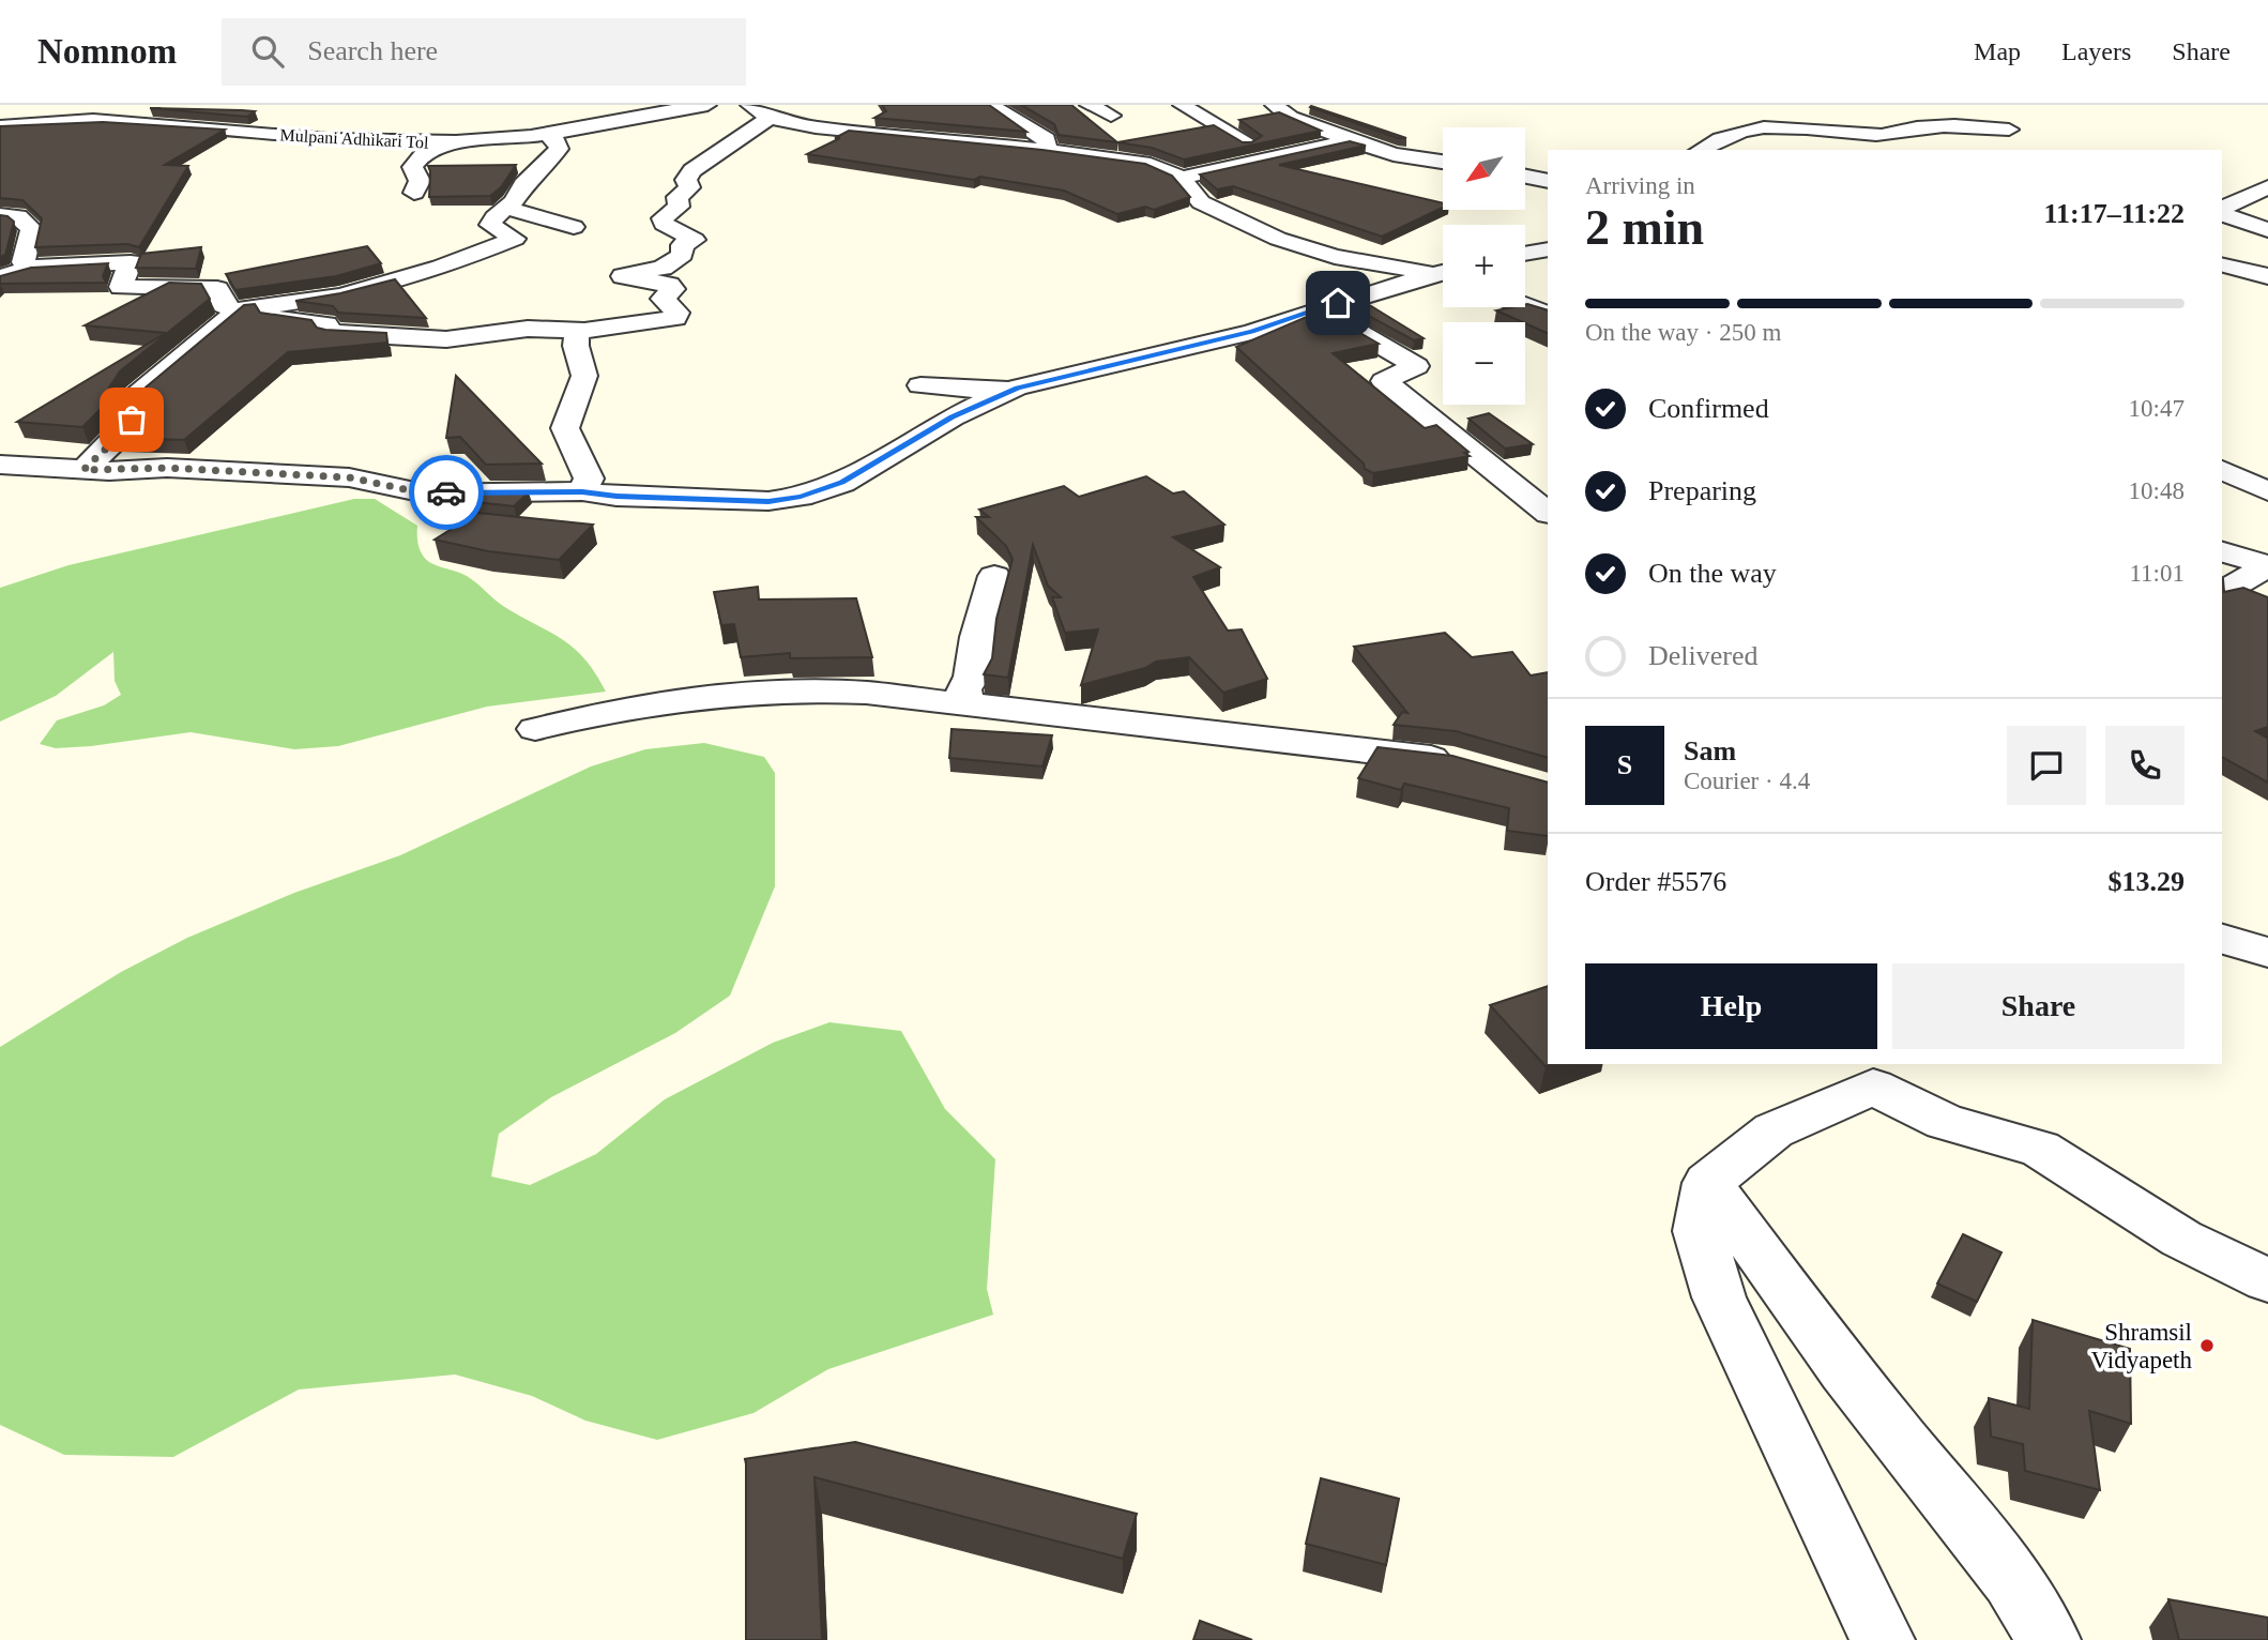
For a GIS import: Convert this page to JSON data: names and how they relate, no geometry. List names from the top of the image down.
{
  "streets": {
    "street": ["Mulpani Adhikari Tol"]
  },
  "places": ["Shramsil Vidyapeth"],
  "north": "bottom left",
  "page": {
    "header": "Nomnom",
    "search": "Search here",
    "nav": ["Map", "Layers", "Share"],
    "map_buttons": ["+", "−"],
    "heading": ["2 min", "Arriving in", "11:17–11:22"],
    "panel": [
      "Sam",
      "Courier · 4.4",
      "Order #5576",
      "$13.29"
    ],
    "bar": "On the way · 250 m",
    "list": [
      ["Confirmed", "10:47"],
      ["Preparing", "10:48"],
      ["On the way", "11:01"],
      "Delivered"
    ],
    "round": "S",
    "buttons": ["Help", "Share"]
  }
}
